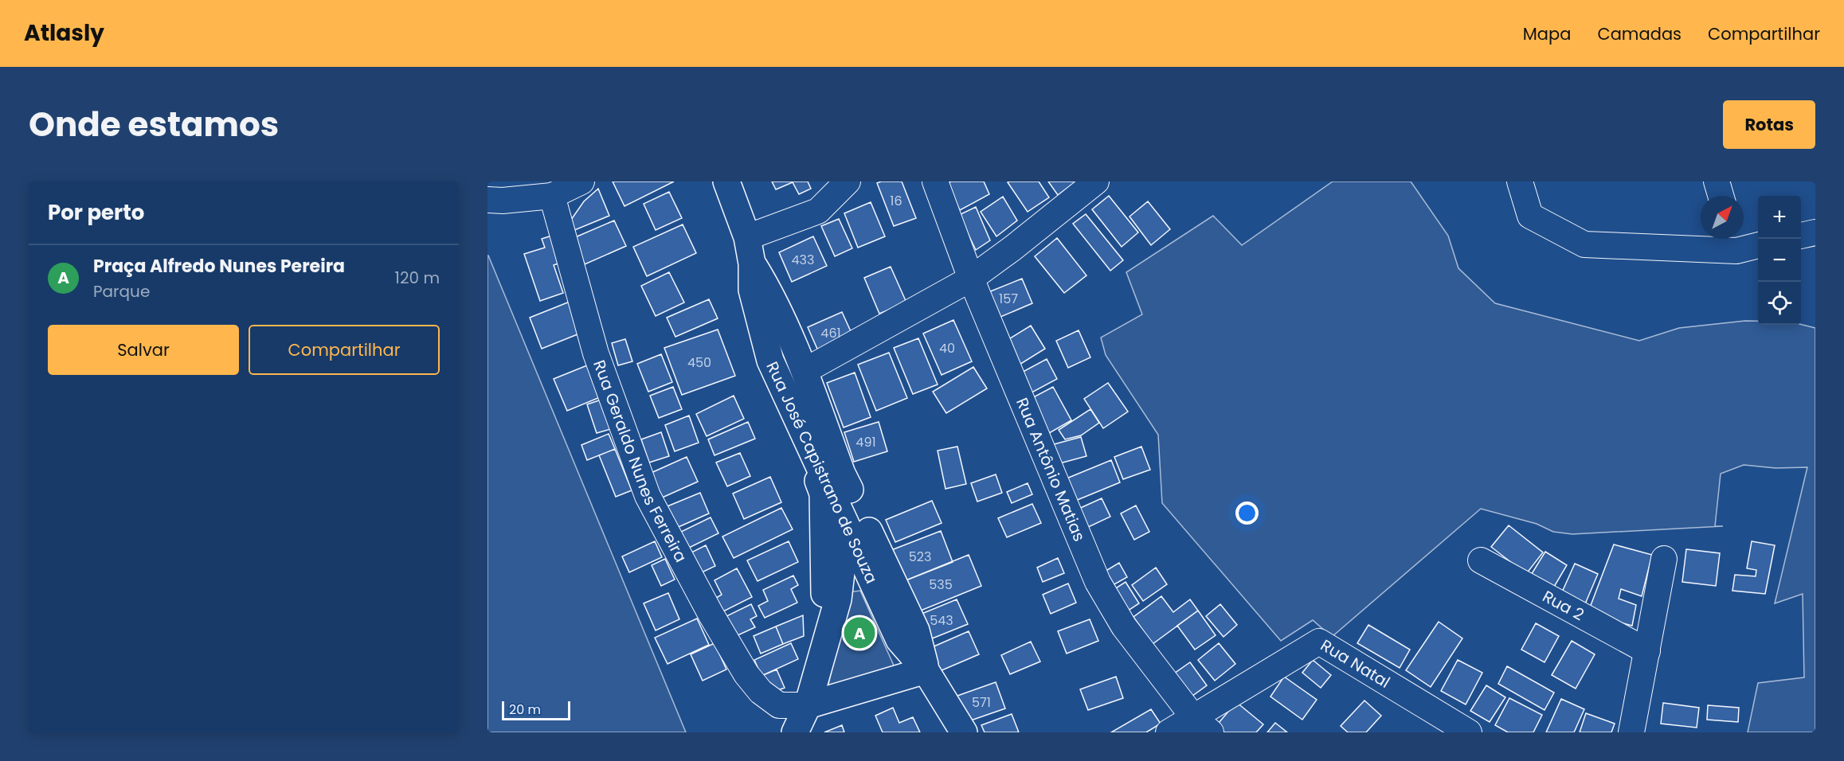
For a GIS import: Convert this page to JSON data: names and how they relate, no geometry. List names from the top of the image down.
{
  "streets": {
    "main road": ["Rua José Capistrano de Souza"],
    "street": [
      "Rua Geraldo Nunes Ferreira",
      "Rua Antônio Matias",
      "Rua 2",
      "Rua Natal"
    ]
  },
  "crossings": [
    ["Rua Antônio Matias", "Rua Natal"]
  ],
  "house_numbers": [
    "16",
    "433",
    "157",
    "461",
    "40",
    "450",
    "491",
    "523",
    "535",
    "543",
    "571"
  ],
  "scale_bar": "20 m",
  "north": "top right",
  "page": {
    "header": "Atlasly",
    "nav": ["Mapa", "Camadas", "Compartilhar"],
    "title": "Onde estamos",
    "buttons": [
      "Rotas",
      ["Salvar", "Compartilhar"]
    ],
    "heading": "Por perto",
    "map_buttons": ["+", "−"],
    "list": [
      {
        "mark": "A",
        "name": "Praça Alfredo Nunes Pereira",
        "note": "Parque",
        "value": "120 m"
      }
    ],
    "pins": "A",
    "scale": "20 m"
  }
}
